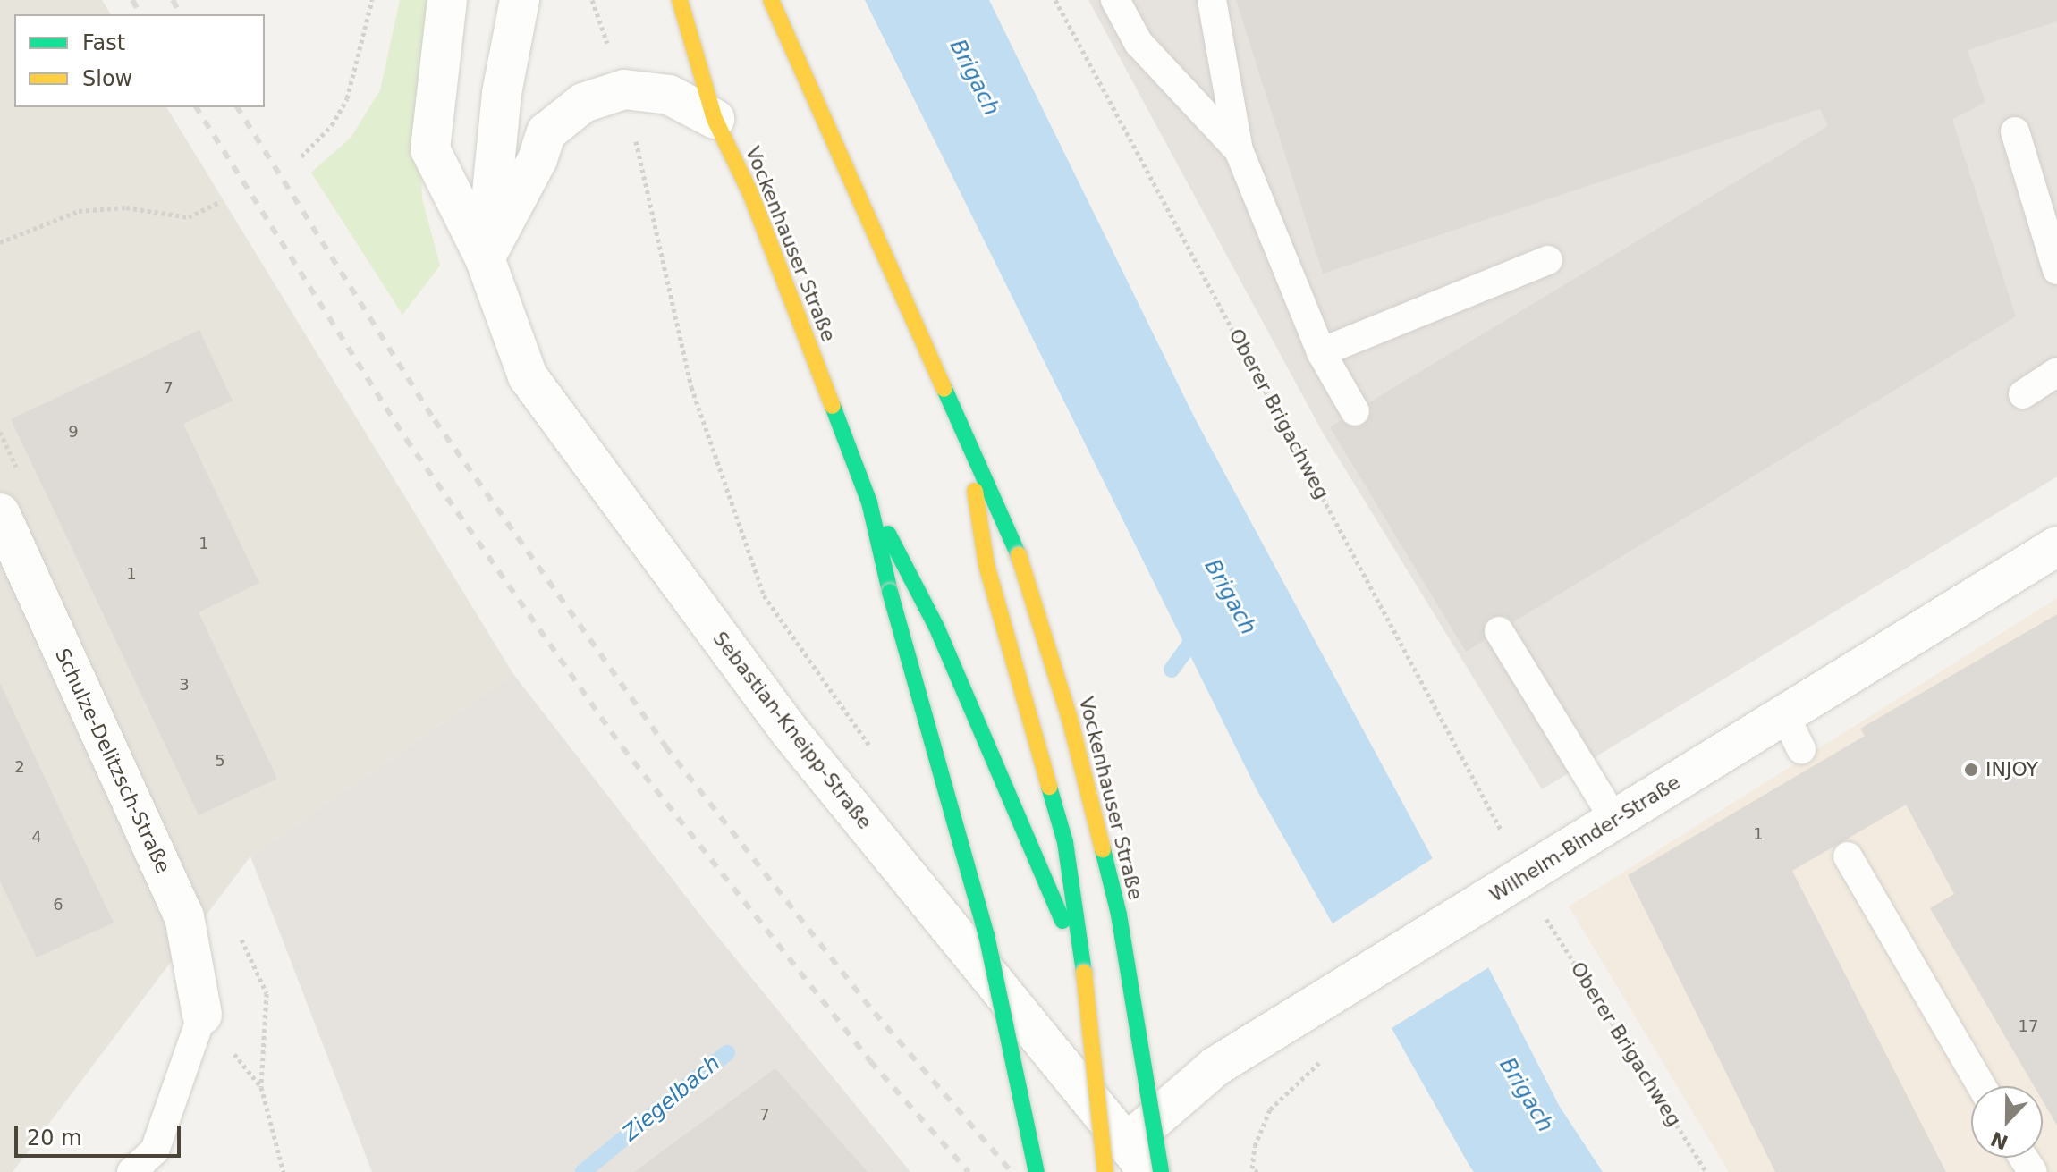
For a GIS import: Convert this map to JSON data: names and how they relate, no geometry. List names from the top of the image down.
{
  "streets": {
    "main road": ["Vockenhauser Straße"],
    "street": ["Sebastian-Kneipp-Straße", "Schulze-Delitzsch-Straße", "Wilhelm-Binder-Straße"],
    "path": ["Oberer Brigachweg"]
  },
  "crossings": [
    ["Vockenhauser Straße", "Sebastian-Kneipp-Straße"],
    ["Vockenhauser Straße", "Wilhelm-Binder-Straße"],
    ["Sebastian-Kneipp-Straße", "Wilhelm-Binder-Straße"]
  ],
  "water": ["Brigach", "Ziegelbach"],
  "places": ["INJOY"],
  "house_numbers": [
    "7",
    "9",
    "1",
    "1",
    "3",
    "5",
    "2",
    "1",
    "4",
    "6",
    "17",
    "7"
  ],
  "legend": ["Fast", "Slow"],
  "scale_bar": "20 m",
  "north": "bottom"
}
